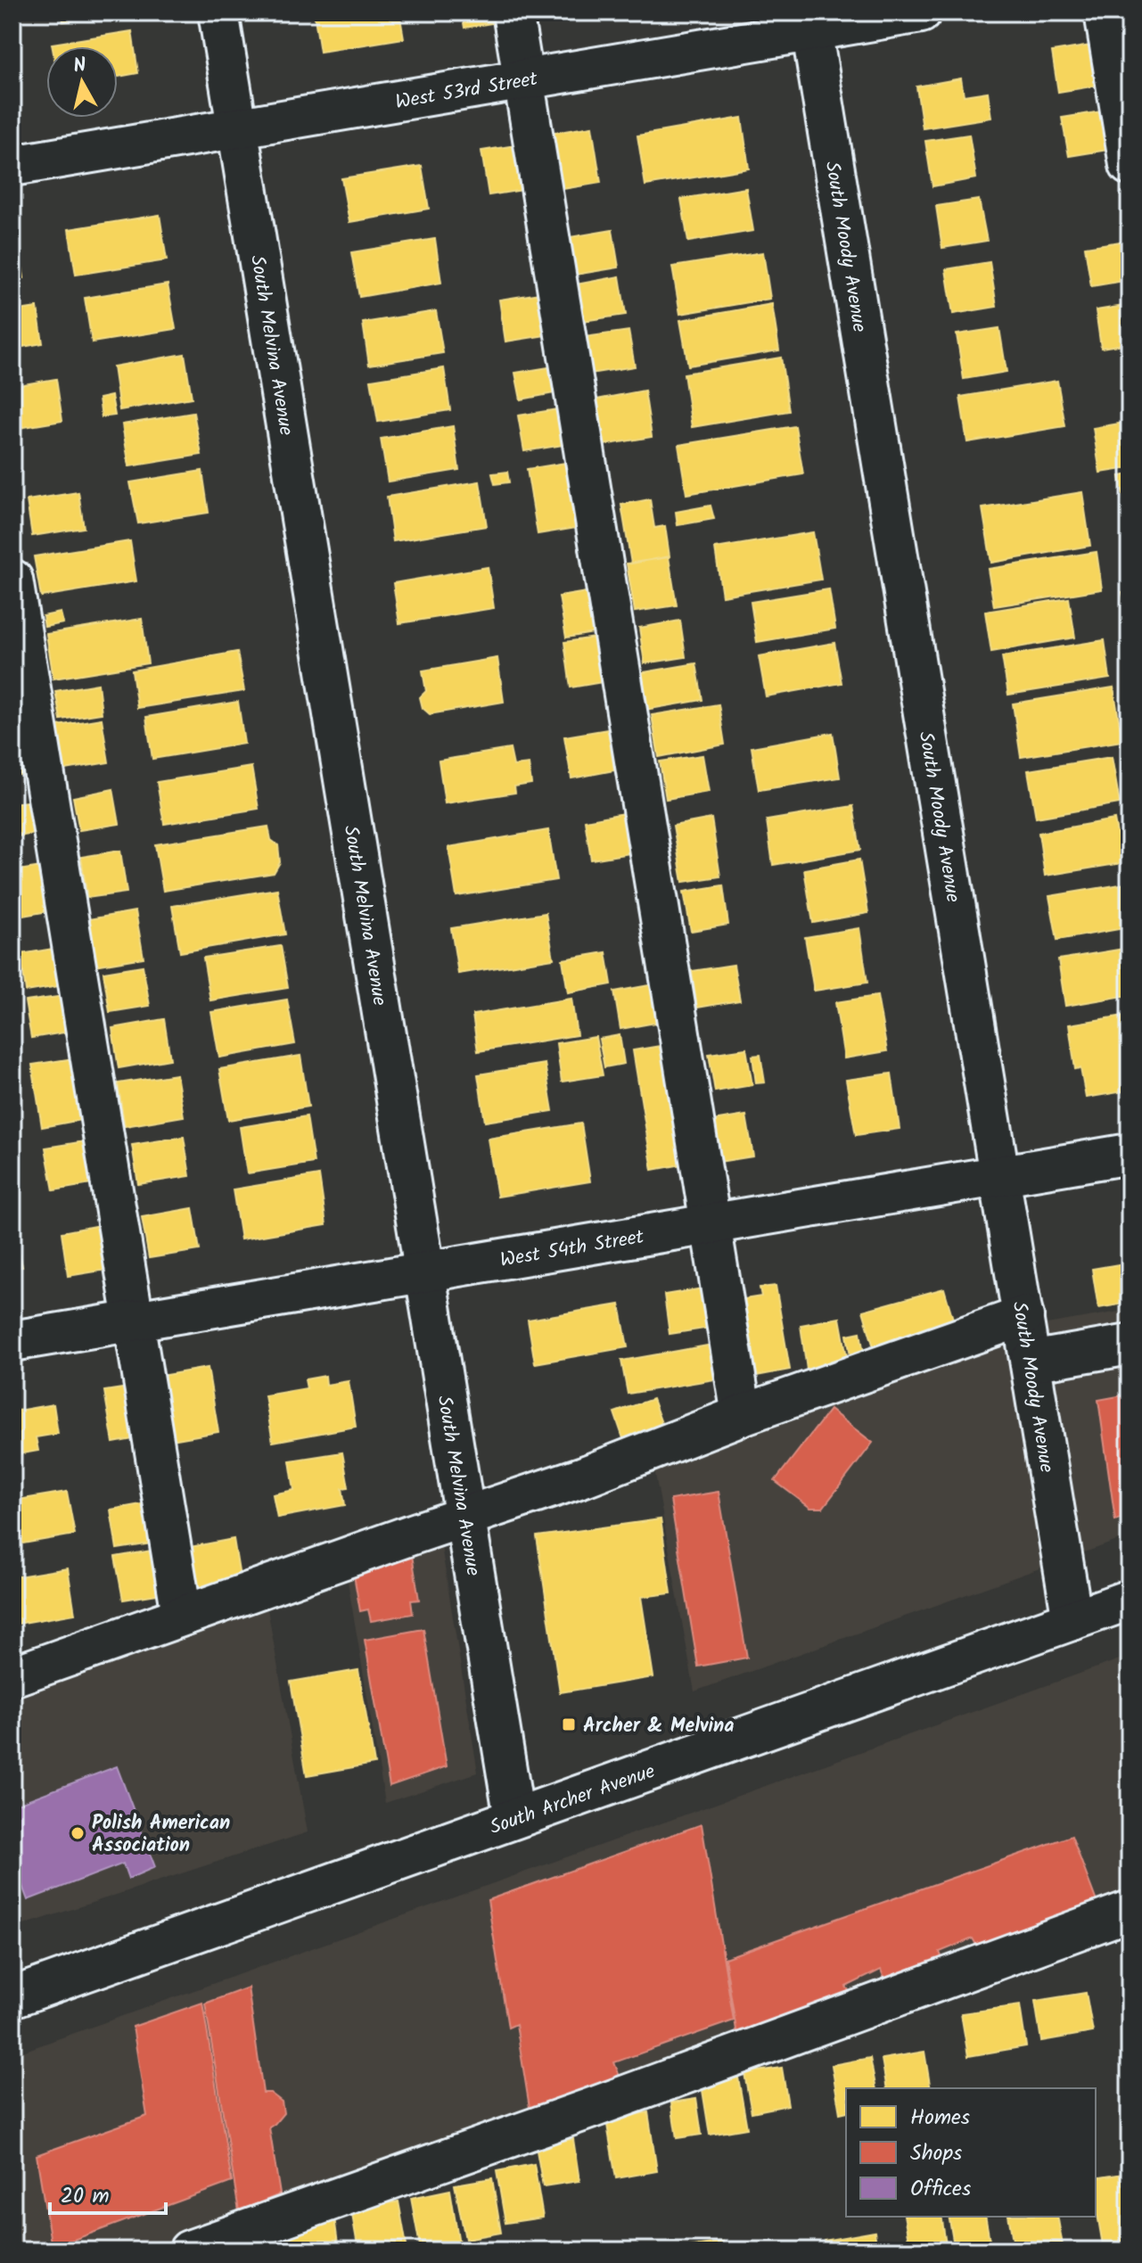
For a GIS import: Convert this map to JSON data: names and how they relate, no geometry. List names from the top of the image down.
{
  "streets": {
    "street": [
      "West 53rd Street",
      "South Moody Avenue",
      "South Melvina Avenue",
      "West 54th Street",
      "South Archer Avenue"
    ]
  },
  "crossings": [
    ["West 53rd Street", "South Moody Avenue"],
    ["West 53rd Street", "South Melvina Avenue"],
    ["South Moody Avenue", "West 54th Street"],
    ["South Moody Avenue", "South Archer Avenue"],
    ["South Melvina Avenue", "West 54th Street"],
    ["South Melvina Avenue", "South Archer Avenue"]
  ],
  "places": {
    "transit": ["Archer & Melvina"],
    "other": ["Polish American Association"]
  },
  "legend": ["Homes", "Shops", "Offices"],
  "scale_bar": "20 m",
  "north": "top"
}
